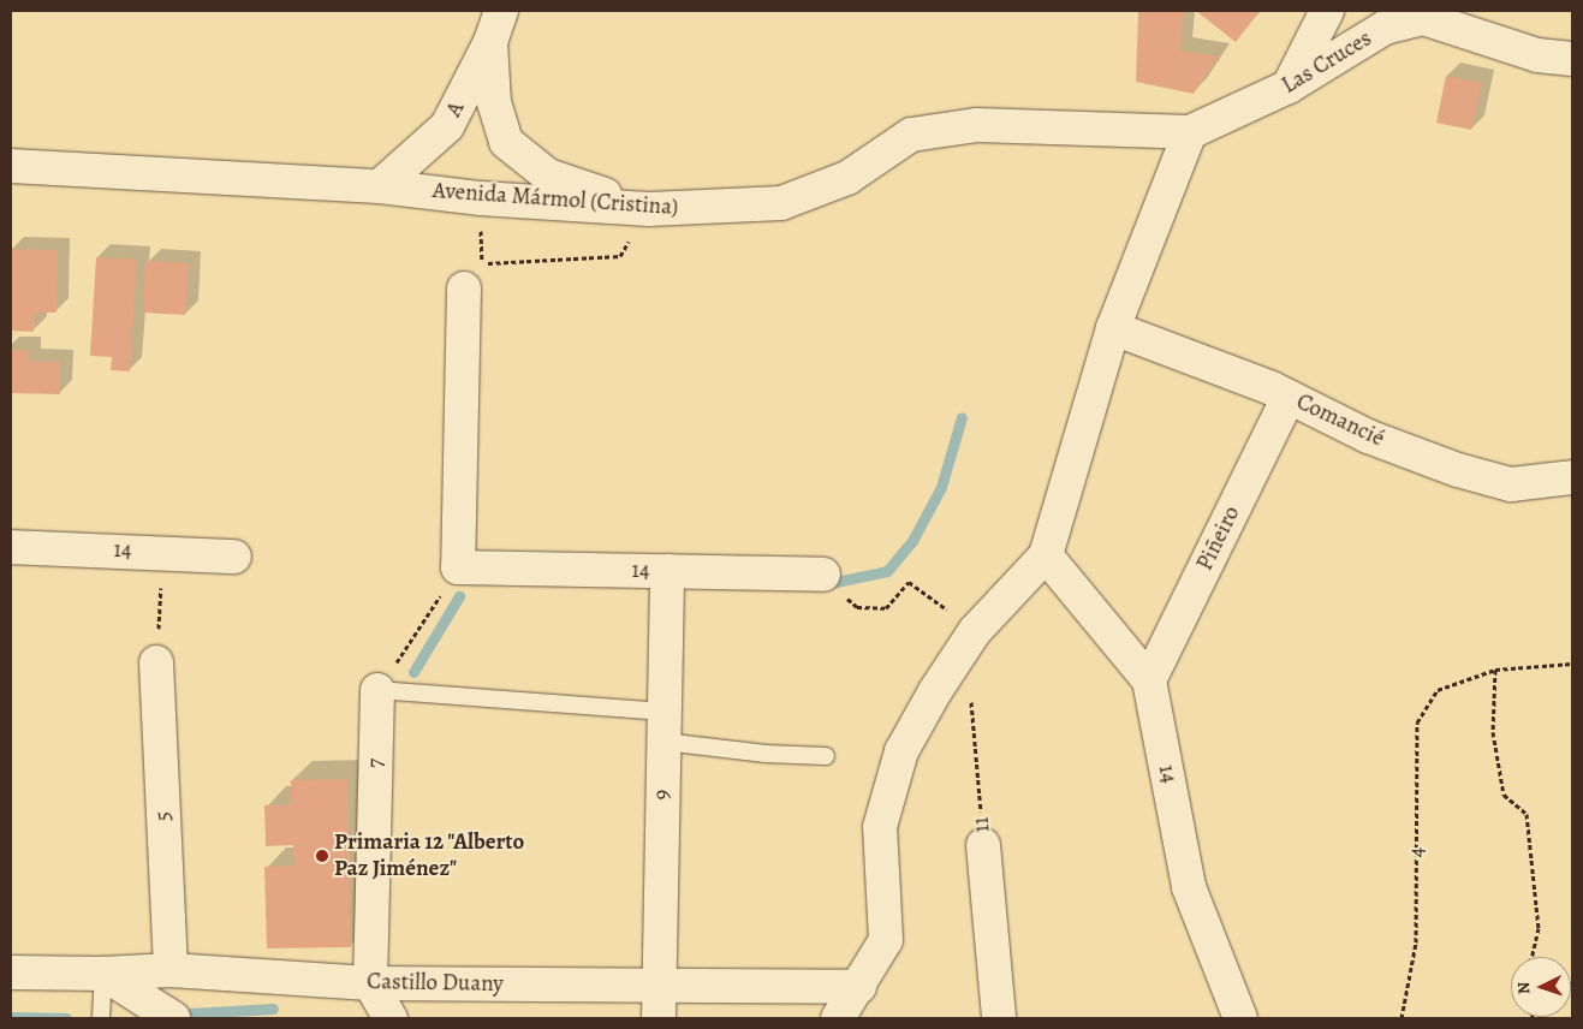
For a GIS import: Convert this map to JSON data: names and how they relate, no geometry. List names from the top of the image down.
{
  "streets": {
    "street": [
      "Las Cruces",
      "A",
      "Avenida Mármol (Cristina)",
      "Comancié",
      "Piñeiro",
      "14",
      "7",
      "9",
      "5",
      "11",
      "Castillo Duany"
    ],
    "path": ["4"]
  },
  "crossings": [
    ["Las Cruces", "Avenida Mármol (Cristina)"],
    ["A", "Avenida Mármol (Cristina)"],
    ["Comancié", "Piñeiro"],
    ["Piñeiro", "14"],
    ["14", "9"],
    ["7", "Castillo Duany"],
    ["9", "Castillo Duany"],
    ["5", "Castillo Duany"]
  ],
  "places": ["Primaria 12 \"Alberto Paz Jiménez\""],
  "north": "left"
}
